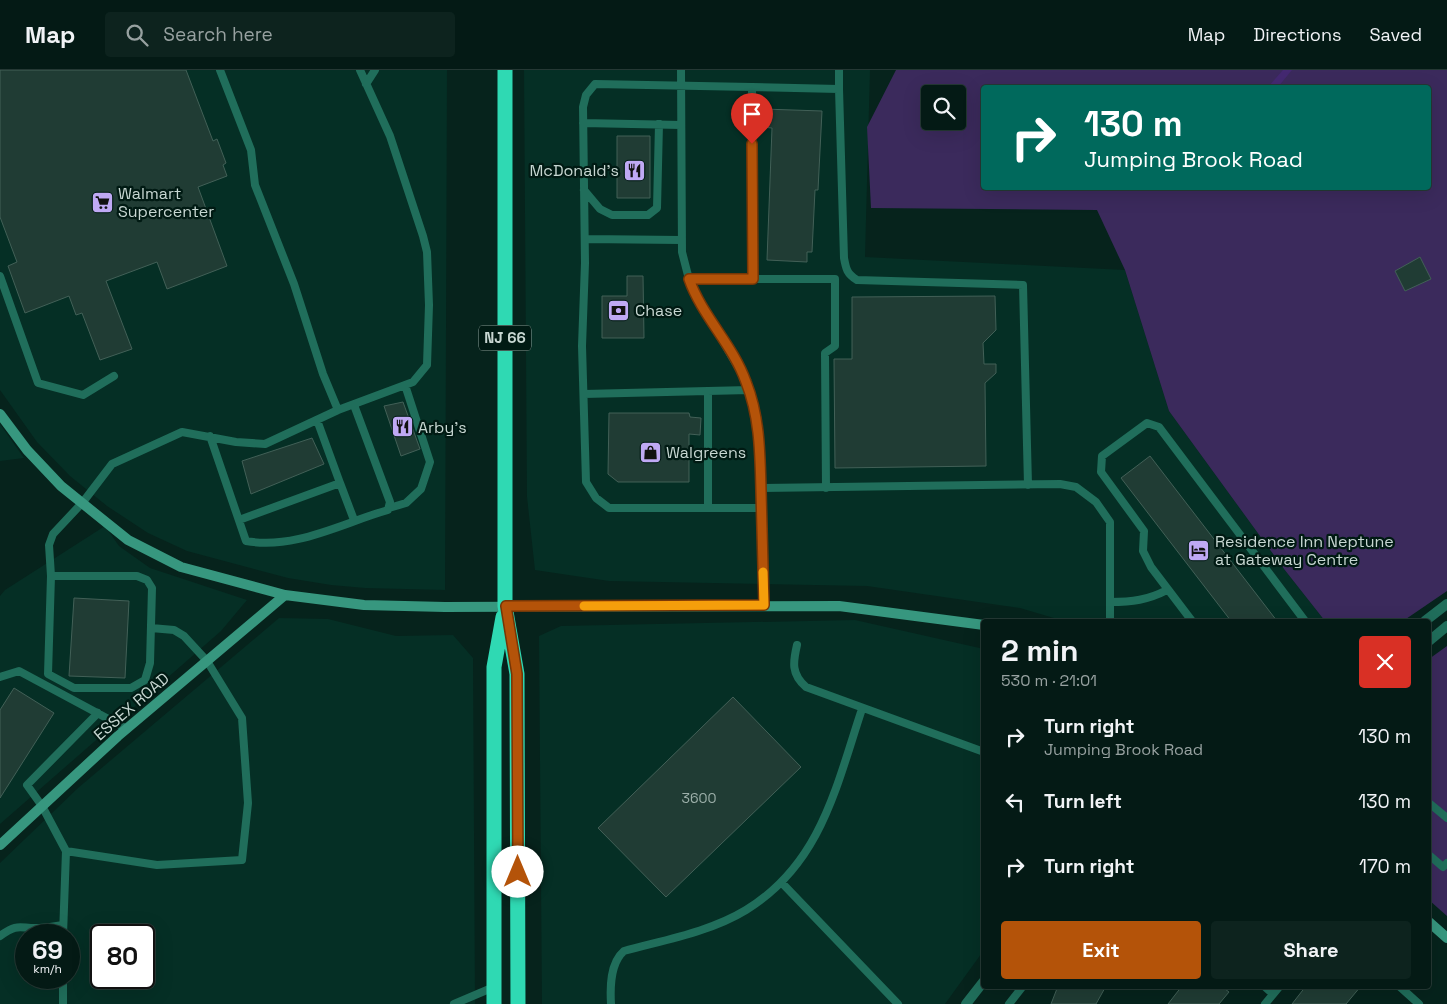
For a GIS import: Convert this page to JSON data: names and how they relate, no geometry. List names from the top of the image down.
{
  "streets": {
    "highway": ["NJ 66"],
    "street": ["ESSEX ROAD"]
  },
  "places": {
    "restaurant": ["McDonald's", "Arby's"],
    "supermarket": ["Walmart Supercenter"],
    "bank": ["Chase"],
    "shop": ["Walgreens"],
    "hotel": ["Residence Inn Neptune at Gateway Centre"]
  },
  "house_numbers": ["3600"],
  "page": {
    "header": "Map",
    "search": "Search here",
    "nav": ["Map", "Directions", "Saved"],
    "turn": ["130 m", "Jumping Brook Road"],
    "heading": ["2 min", "530 m · 21:01"],
    "list": [
      {
        "name": "Turn right",
        "note": "Jumping Brook Road",
        "value": "130 m"
      },
      {
        "name": "Turn left",
        "value": "130 m"
      },
      {
        "name": "Turn right",
        "value": "170 m"
      }
    ],
    "buttons": ["Exit", "Share"],
    "speed": "69 km/h",
    "limit": "80"
  }
}
